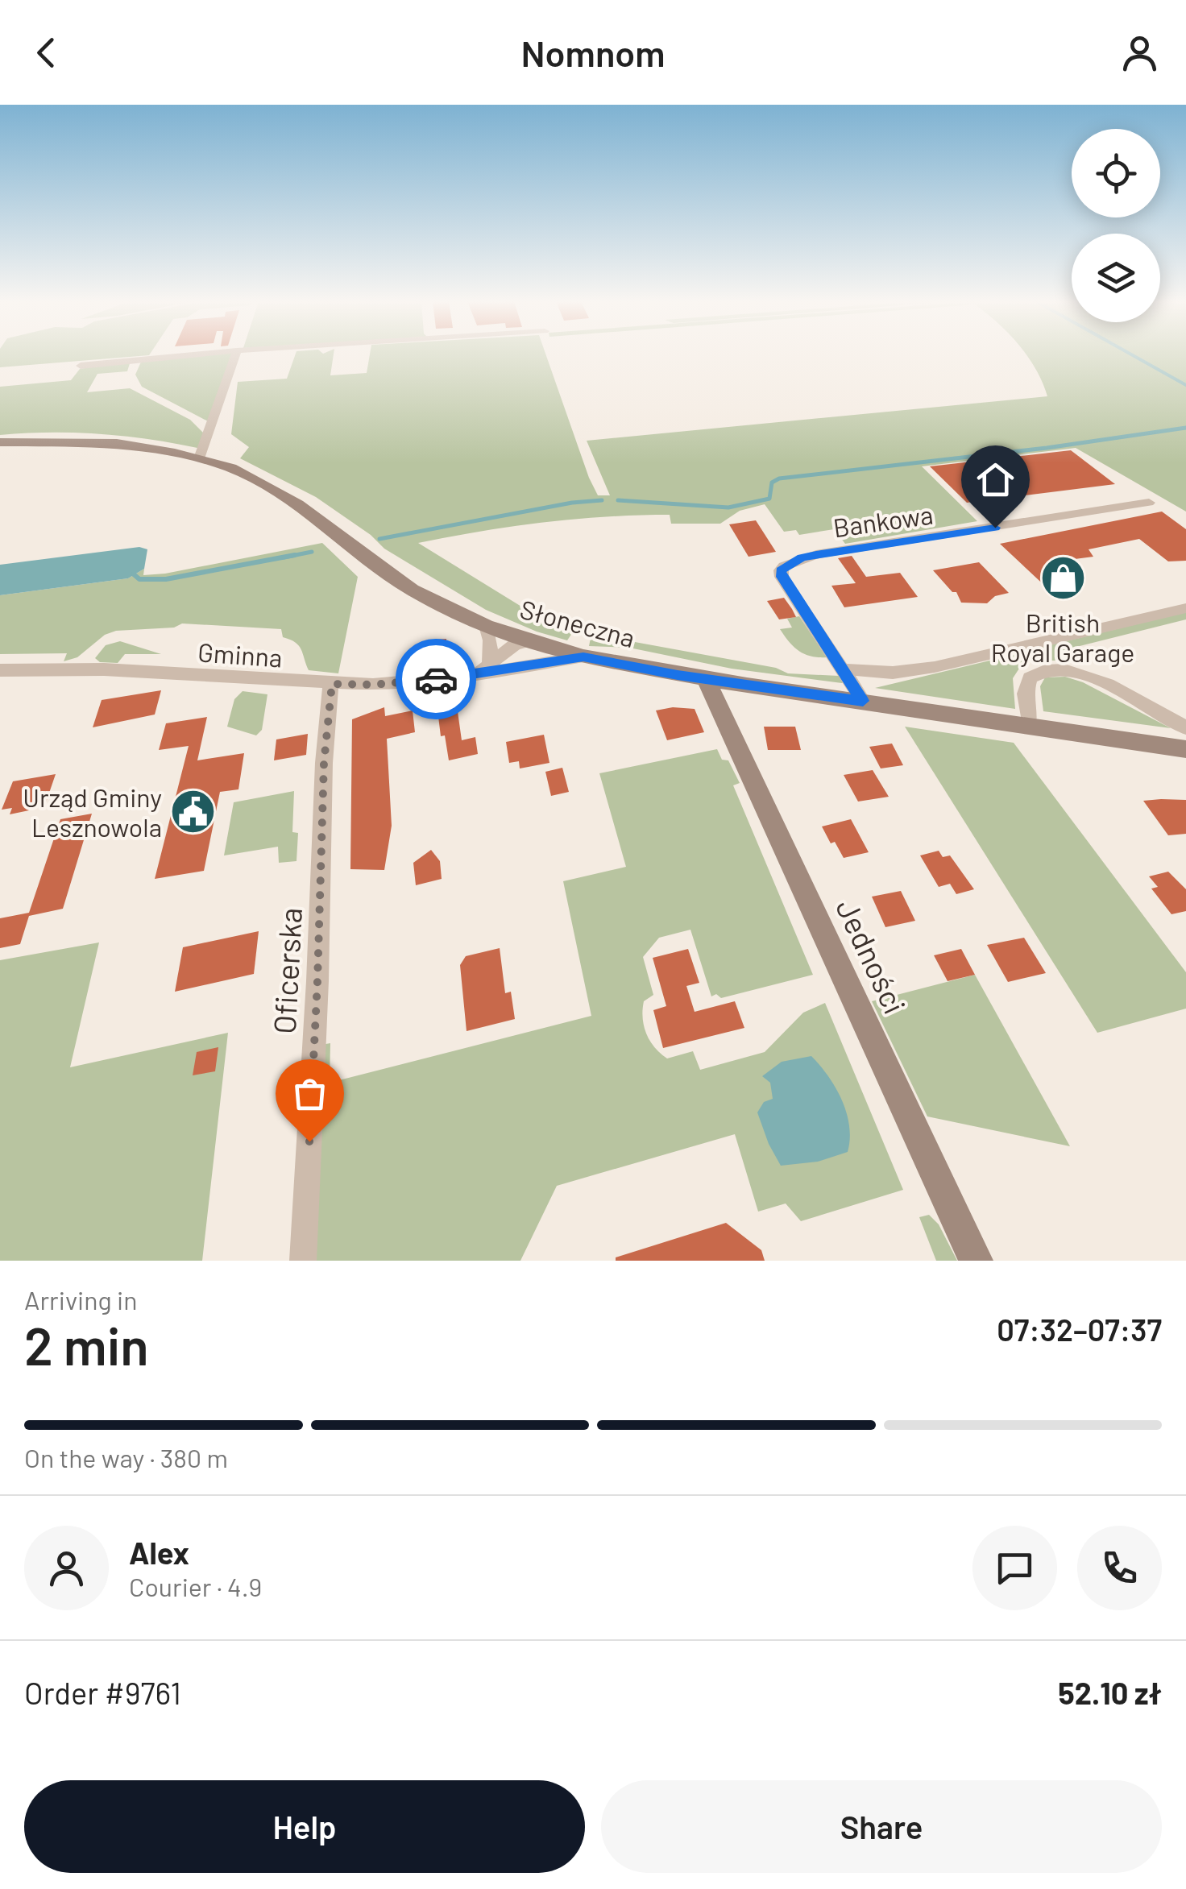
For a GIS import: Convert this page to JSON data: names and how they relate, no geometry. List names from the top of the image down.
{
  "streets": {
    "main road": ["Słoneczna", "Jedności"],
    "street": ["Bankowa", "Gminna", "Oficerska"]
  },
  "crossings": [
    ["Bankowa", "Słoneczna"],
    ["Słoneczna", "Gminna"],
    ["Słoneczna", "Jedności"],
    ["Gminna", "Oficerska"]
  ],
  "places": {
    "shop": ["British Royal Garage"],
    "public building": ["Urząd Gminy Lesznowola"]
  },
  "page": {
    "header": "Nomnom",
    "heading": ["2 min", "Arriving in", "07:32–07:37"],
    "panel": [
      "Alex",
      "Courier · 4.9",
      "Order #9761",
      "52.10 zł"
    ],
    "bar": "On the way · 380 m",
    "buttons": ["Help", "Share"]
  }
}
